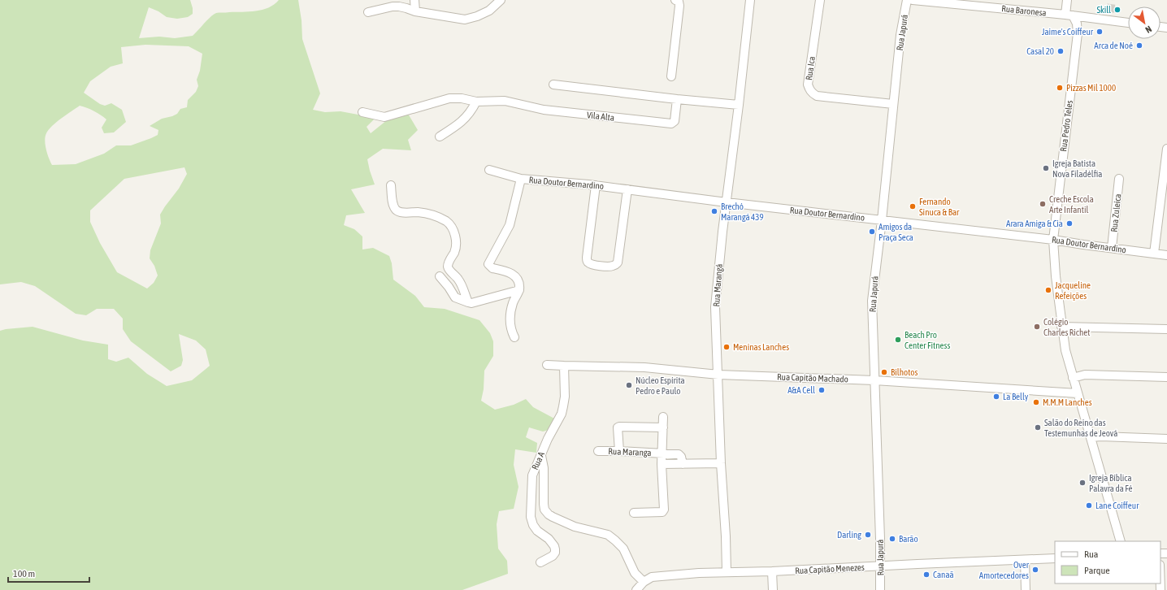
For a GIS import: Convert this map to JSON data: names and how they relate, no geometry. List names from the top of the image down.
{
  "streets": {
    "street": [
      "Rua Baronesa",
      "Rua Japurá",
      "Rua Ica",
      "Vila Alta",
      "Rua Pedro Teles",
      "Rua Doutor Bernardino",
      "Rua Zuleica",
      "Rua Marangá",
      "Rua Capitão Machado",
      "Rua Maranga",
      "Rua A",
      "Rua Capitão Menezes"
    ]
  },
  "crossings": [
    ["Rua Baronesa", "Rua Pedro Teles"],
    ["Rua Japurá", "Rua Ica"],
    ["Rua Japurá", "Rua Doutor Bernardino"],
    ["Rua Japurá", "Rua Capitão Machado"],
    ["Rua Japurá", "Rua Capitão Menezes"],
    ["Rua Pedro Teles", "Rua Doutor Bernardino"],
    ["Rua Pedro Teles", "Rua Capitão Machado"],
    ["Rua Doutor Bernardino", "Rua Zuleica"],
    ["Rua Doutor Bernardino", "Rua Marangá"],
    ["Rua Marangá", "Rua Capitão Machado"],
    ["Rua Marangá", "Rua Maranga"],
    ["Rua Marangá", "Rua Capitão Menezes"],
    ["Rua Capitão Machado", "Rua A"]
  ],
  "places": [
    "Skill",
    "Jaime's Coiffeur",
    "Arca de Noé",
    "Casal 20",
    "Pizzas Mil 1000",
    "Igreja Batista Nova Filadélfia",
    "Creche Escola Arte Infantil",
    "Fernando Sinuca & Bar",
    "Brechó Marangá 439",
    "Arara Amiga & Cia",
    "Amigos da Praça Seca",
    "Jacqueline Refeições",
    "Colégio Charles Richet",
    "Beach Pro Center Fitness",
    "Meninas Lanches",
    "Bilhotos",
    "Núcleo Espírita Pedro e Paulo",
    "A&A Cell",
    "La Belly",
    "M.M.M Lanches",
    "Salão do Reino das Testemunhas de Jeová",
    "Igreja Bíblica Palavra da Fé",
    "Lane Coiffeur",
    "Darling",
    "Barão",
    "Over Amortecedores",
    "Canaã"
  ],
  "legend": ["Rua", "Parque"],
  "scale_bar": "100 m",
  "north": "bottom right"
}
